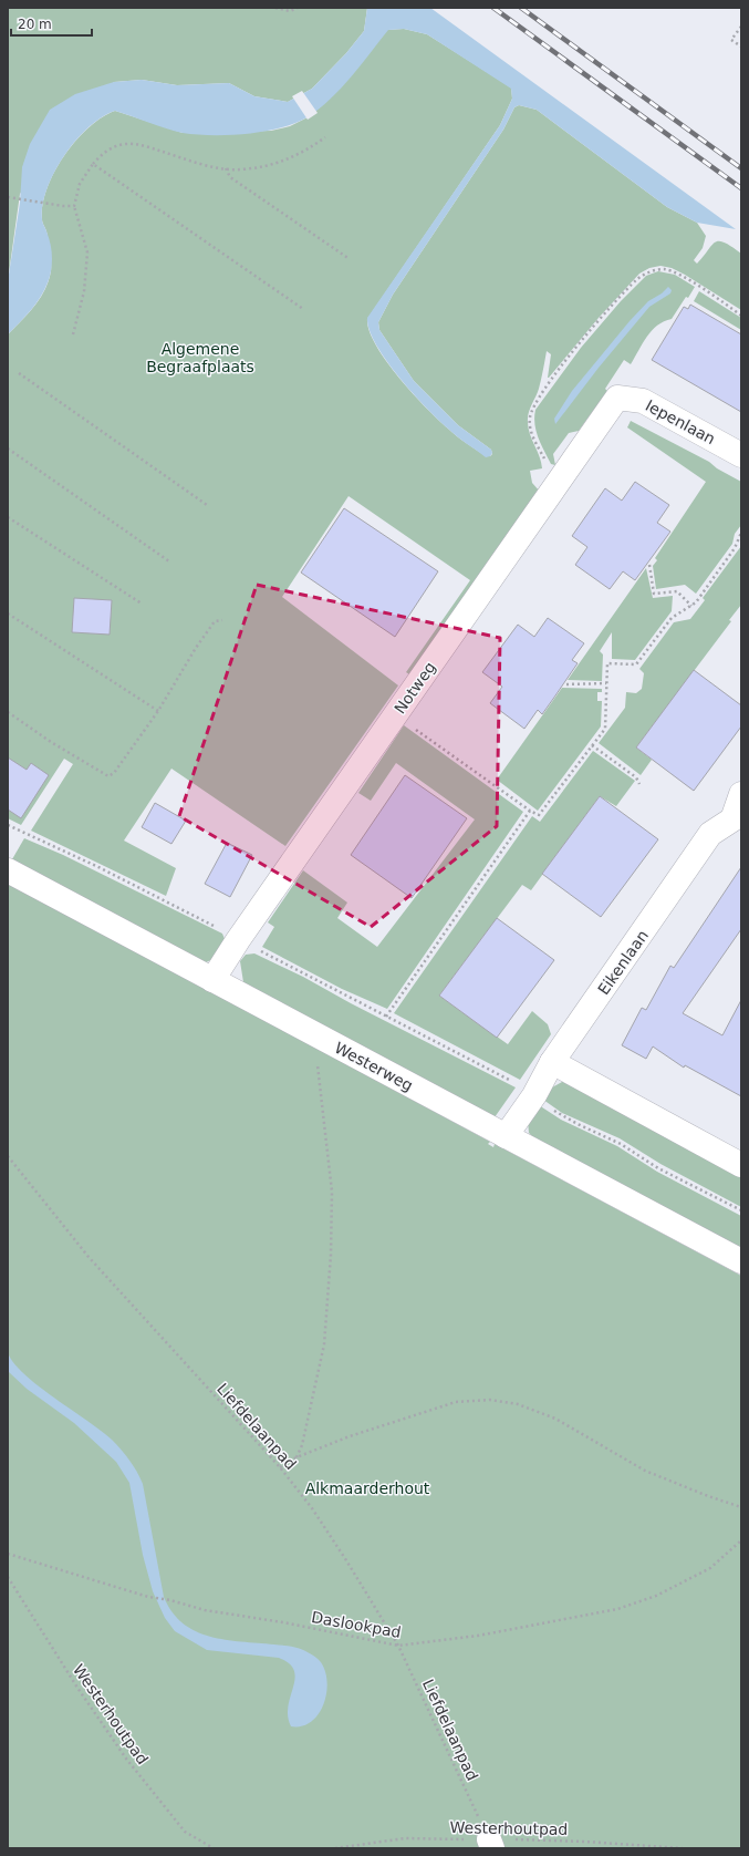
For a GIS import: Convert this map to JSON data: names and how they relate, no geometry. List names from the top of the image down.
{
  "streets": {
    "street": [
      "Iepenlaan",
      "Notweg",
      "Eikenlaan",
      "Westerweg"
    ],
    "path": ["Liefdelaanpad", "Daslookpad", "Westerhoutpad"]
  },
  "crossings": [
    ["Iepenlaan", "Notweg"],
    ["Notweg", "Westerweg"],
    ["Eikenlaan", "Westerweg"],
    ["Liefdelaanpad", "Daslookpad"],
    ["Liefdelaanpad", "Westerhoutpad"]
  ],
  "parks": ["Algemene Begraafplaats", "Alkmaarderhout"],
  "scale_bar": "20 m"
}
